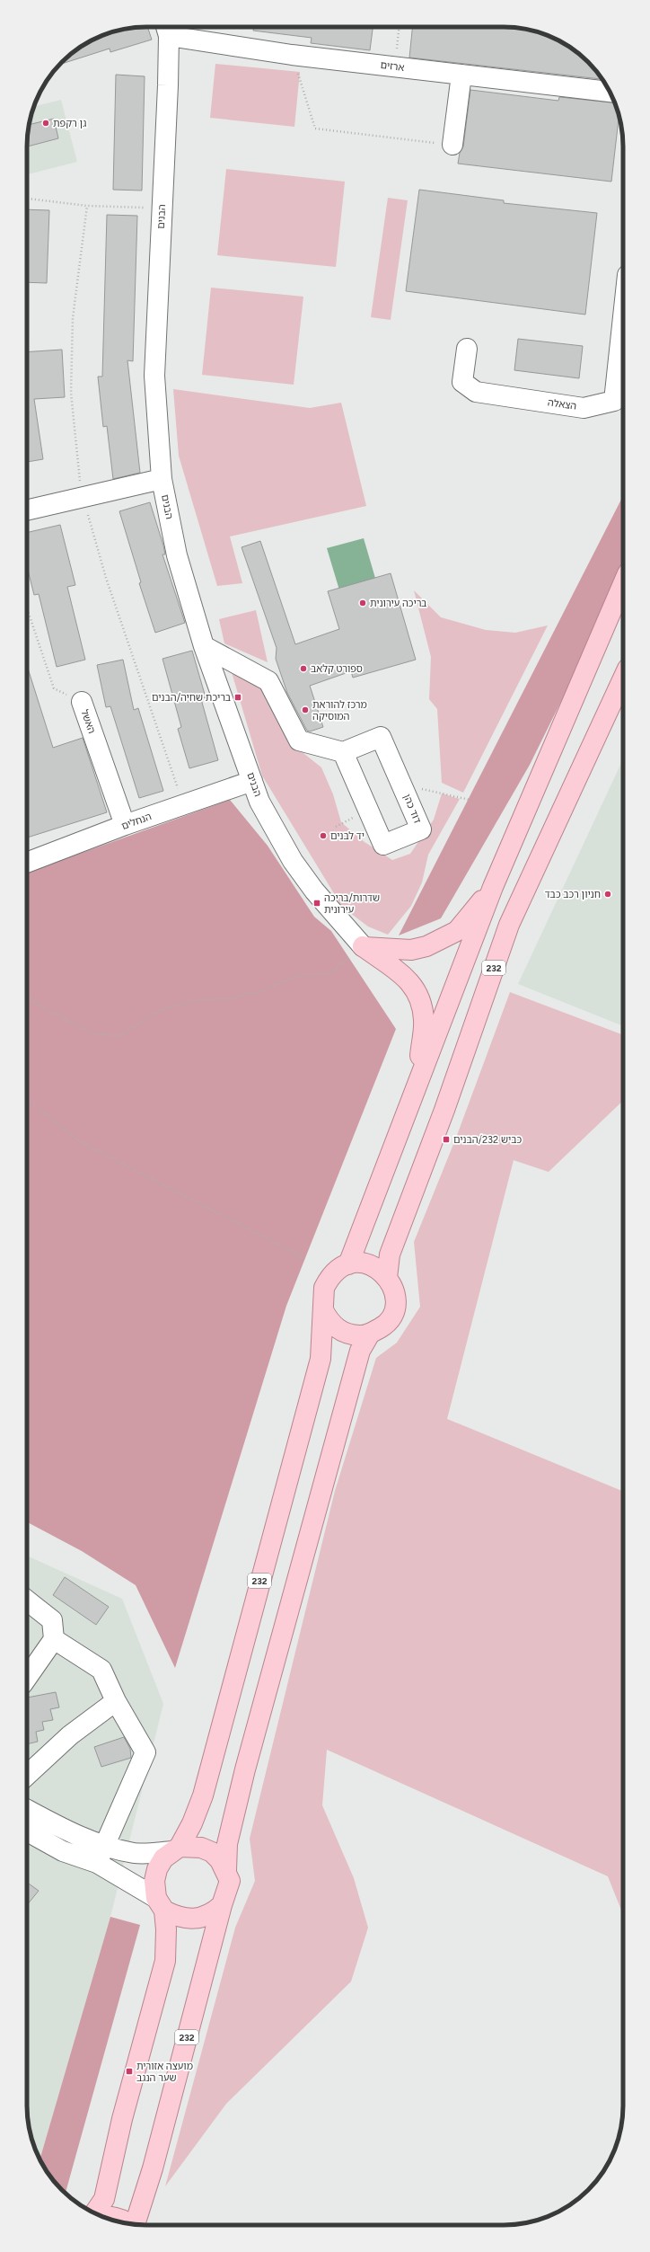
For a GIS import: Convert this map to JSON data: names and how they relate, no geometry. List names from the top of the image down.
{
  "streets": {
    "main road": ["232"],
    "street": [
      "ארזים",
      "הבנים",
      "הצאלה",
      "האשל",
      "דוד כהן",
      "הנחלים"
    ]
  },
  "crossings": [
    ["ארזים", "הבנים"],
    ["הבנים", "הנחלים"],
    ["האשל", "הנחלים"]
  ],
  "places": {
    "other": [
      "גן רקפת",
      "בריכה עירונית",
      "ספורט קלאב",
      "מרכז להוראת המוסיקה",
      "יד לבנים",
      "חניון רכב כבד"
    ],
    "transit": [
      "בריכת שחיה/הבנים",
      "שדרות/בריכה עירונית",
      "כביש 232/הבנים",
      "מועצה אזורית שער הנגב"
    ]
  }
}
